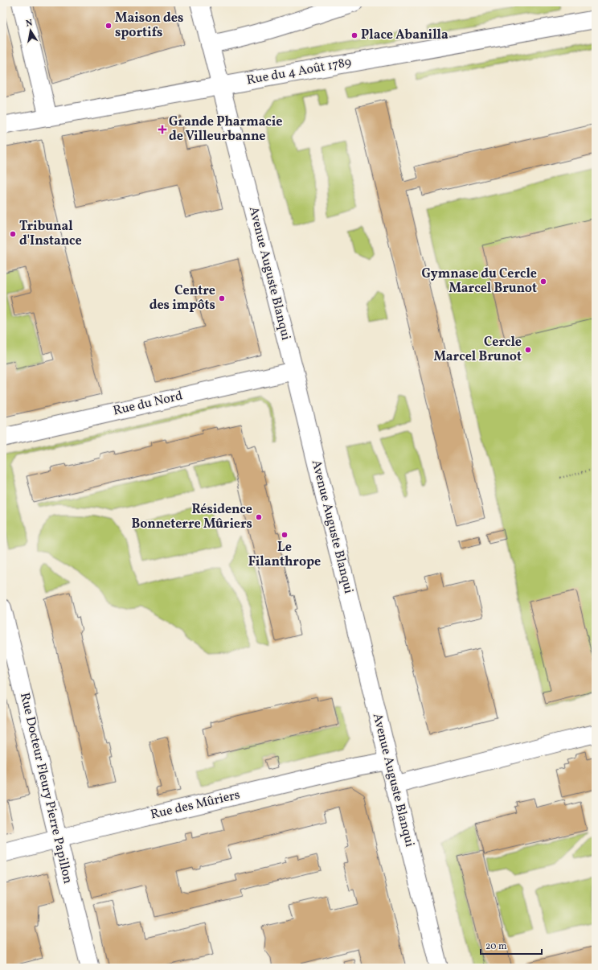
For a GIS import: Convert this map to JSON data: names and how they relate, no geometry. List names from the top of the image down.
{
  "streets": {
    "street": [
      "Rue du 4 Août 1789",
      "Avenue Auguste Blanqui",
      "Rue du Nord",
      "Rue Docteur Fleury Pierre Papillon",
      "Rue des Mûriers"
    ]
  },
  "crossings": [
    ["Rue du 4 Août 1789", "Avenue Auguste Blanqui"],
    ["Avenue Auguste Blanqui", "Rue du Nord"],
    ["Avenue Auguste Blanqui", "Rue des Mûriers"],
    ["Rue Docteur Fleury Pierre Papillon", "Rue des Mûriers"]
  ],
  "places": {
    "other": [
      "Maison des sportifs",
      "Place Abanilla",
      "Tribunal d'Instance",
      "Gymnase du Cercle Marcel Brunot",
      "Centre des impôts",
      "Cercle Marcel Brunot",
      "Résidence Bonneterre Mûriers",
      "Le Filanthrope"
    ],
    "health": ["Grande Pharmacie de Villeurbanne"]
  },
  "scale_bar": "20 m",
  "north": "top"
}
